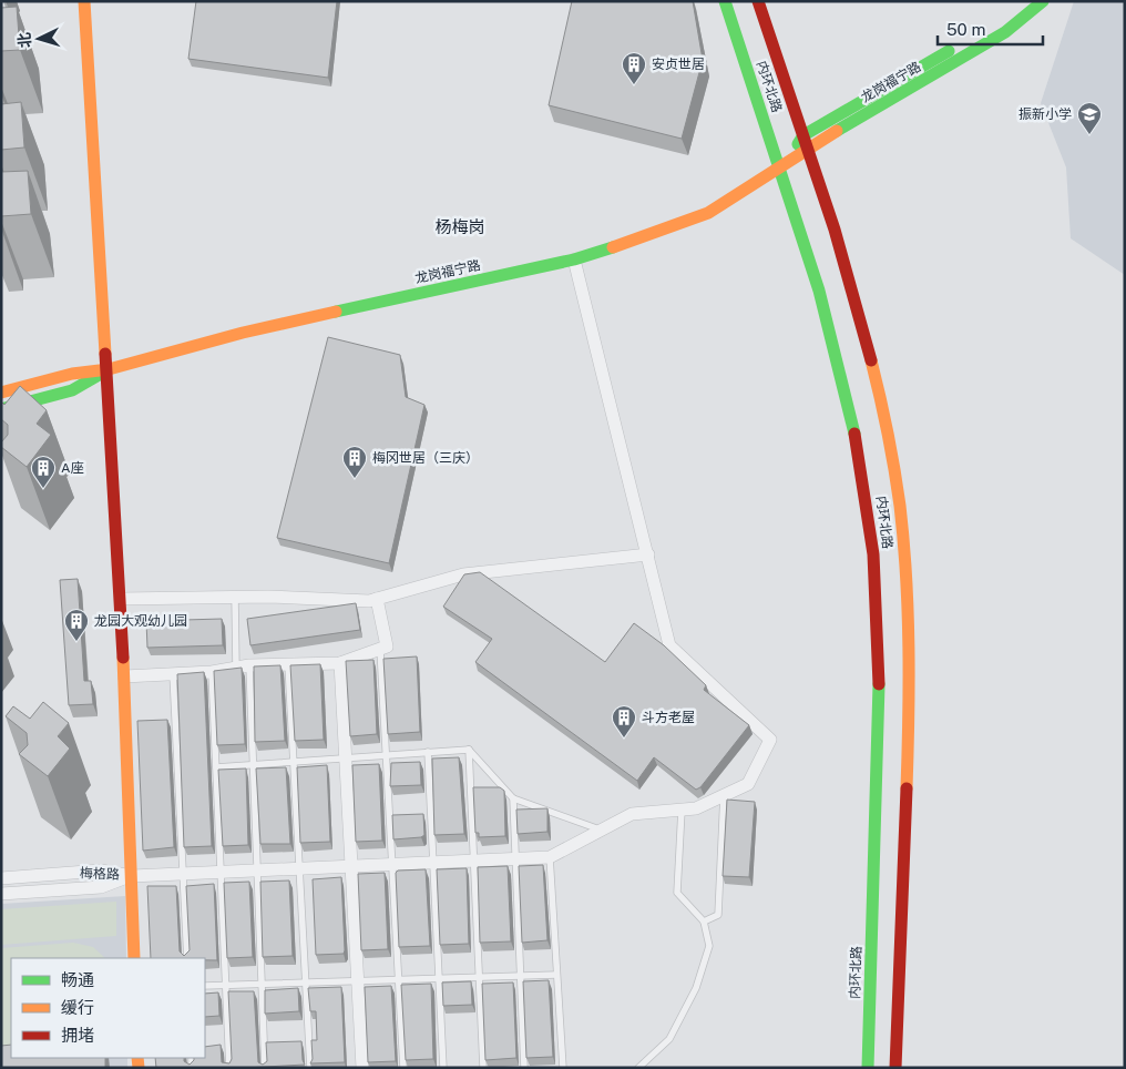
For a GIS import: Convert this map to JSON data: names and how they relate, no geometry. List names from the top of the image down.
{
  "streets": {
    "street": ["龙岗福宁路", "内环北路", "梅格路"]
  },
  "crossings": [
    ["龙岗福宁路", "内环北路"]
  ],
  "districts": ["杨梅岗"],
  "places": {
    "building": [
      "安贞世居",
      "梅冈世居（三庆）",
      "A座",
      "龙园大观幼儿园",
      "斗方老屋"
    ],
    "school or university": ["振新小学"]
  },
  "legend": ["畅通", "缓行", "拥堵"],
  "scale_bar": "50 m",
  "north": "left"
}
